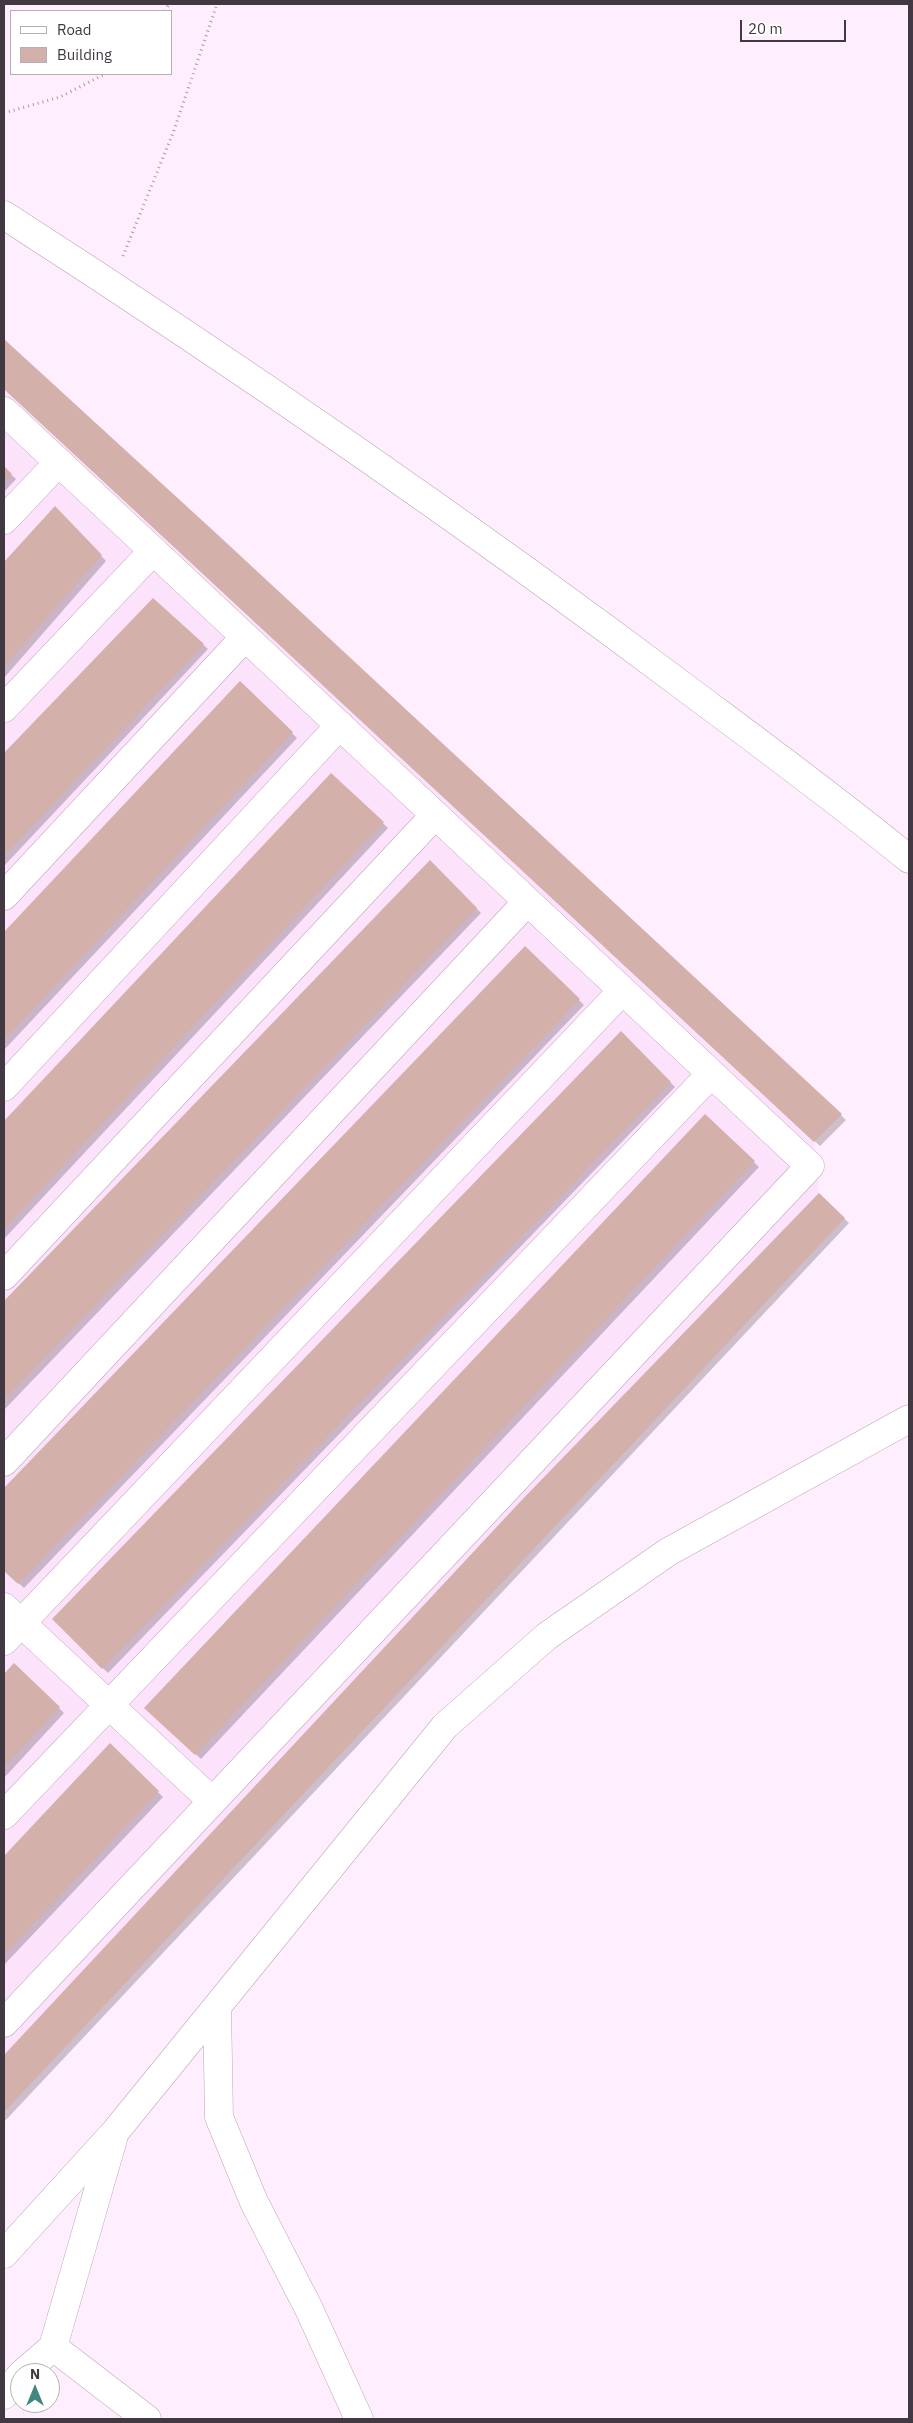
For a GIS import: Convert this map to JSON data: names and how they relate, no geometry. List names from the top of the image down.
{
  "legend": ["Road", "Building"],
  "scale_bar": "20 m",
  "north": "top"
}
